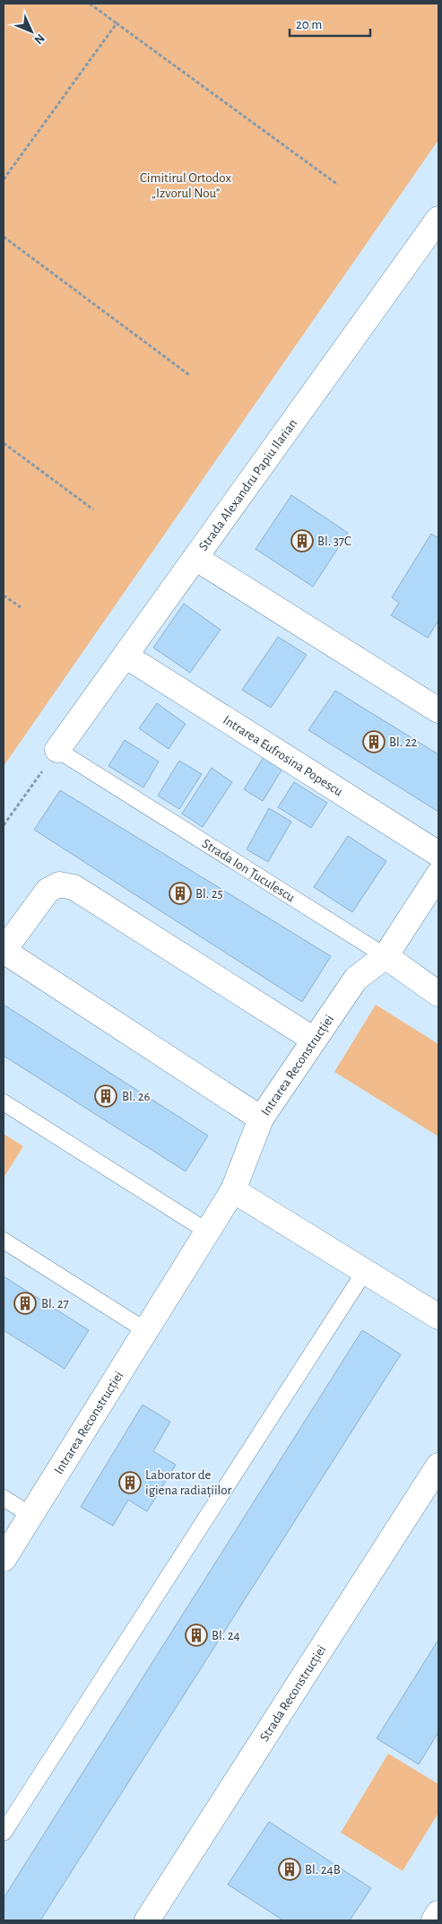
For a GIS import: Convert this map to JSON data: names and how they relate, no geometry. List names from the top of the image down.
{
  "streets": {
    "street": [
      "Strada Alexandru Papiu Ilarian",
      "Intrarea Eufrosina Popescu",
      "Strada Ion Țuculescu",
      "Intrarea Reconstrucției",
      "Strada Reconstrucției"
    ]
  },
  "crossings": [
    ["Strada Alexandru Papiu Ilarian", "Intrarea Eufrosina Popescu"],
    ["Strada Alexandru Papiu Ilarian", "Strada Ion Țuculescu"],
    ["Strada Ion Țuculescu", "Intrarea Reconstrucției"]
  ],
  "parks": ["Cimitirul Ortodox „Izvorul Nou”"],
  "places": {
    "building": [
      "Bl. 37C",
      "Bl. 22",
      "Bl. 25",
      "Bl. 26",
      "Bl. 27",
      "Laborator de igiena radiațiilor",
      "Bl. 24",
      "Bl. 24B"
    ]
  },
  "scale_bar": "20 m",
  "north": "bottom right"
}
